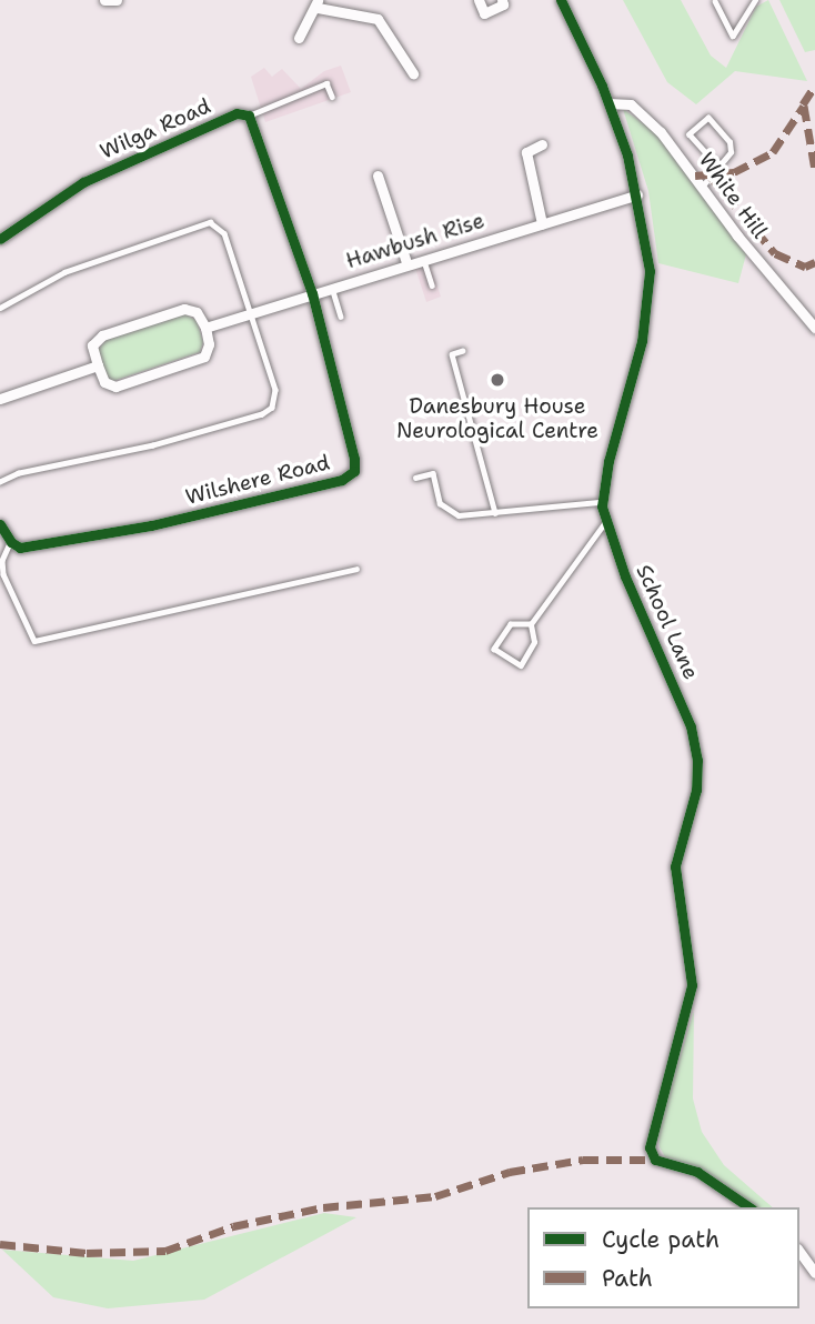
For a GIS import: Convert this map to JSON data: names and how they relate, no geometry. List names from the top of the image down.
{
  "streets": {
    "street": [
      "Wilga Road",
      "White Hill",
      "Hawbush Rise",
      "Wilshere Road",
      "School Lane"
    ]
  },
  "crossings": [
    ["White Hill", "School Lane"],
    ["Hawbush Rise", "Wilshere Road"],
    ["Hawbush Rise", "School Lane"]
  ],
  "places": ["Danesbury House Neurological Centre"],
  "legend": ["Cycle path", "Path"]
}
